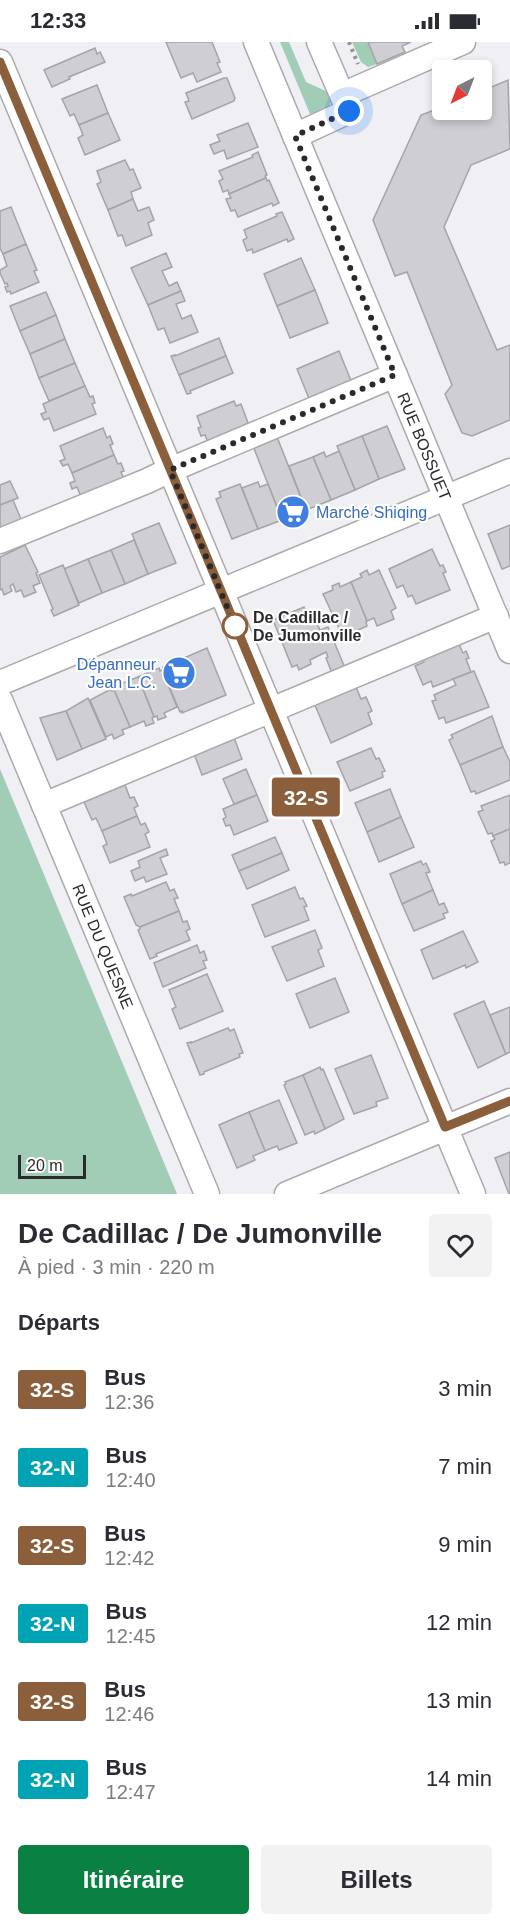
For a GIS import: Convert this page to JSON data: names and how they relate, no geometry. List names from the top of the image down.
{
  "streets": {
    "street": ["RUE BOSSUET", "RUE DU QUESNE"]
  },
  "places": {
    "supermarket": ["Marché Shiqing", "Dépanneur Jean L.C."],
    "other": ["De Cadillac / De Jumonville"]
  },
  "lines": ["bus line 32-S"],
  "scale_bar": "20 m",
  "north": "bottom left",
  "page": {
    "status": "12:33",
    "on_map": "32-S",
    "scale": "20 m",
    "heading": [
      ["De Cadillac / De Jumonville", "À pied · 3 min · 220 m"],
      "Départs"
    ],
    "list": [
      {
        "mark": "32-S",
        "name": "Bus",
        "note": "12:36",
        "value": "3 min"
      },
      {
        "mark": "32-N",
        "name": "Bus",
        "note": "12:40",
        "value": "7 min"
      },
      {
        "mark": "32-S",
        "name": "Bus",
        "note": "12:42",
        "value": "9 min"
      },
      {
        "mark": "32-N",
        "name": "Bus",
        "note": "12:45",
        "value": "12 min"
      },
      {
        "mark": "32-S",
        "name": "Bus",
        "note": "12:46",
        "value": "13 min"
      },
      {
        "mark": "32-N",
        "name": "Bus",
        "note": "12:47",
        "value": "14 min"
      }
    ],
    "buttons": ["Itinéraire", "Billets"]
  }
}
